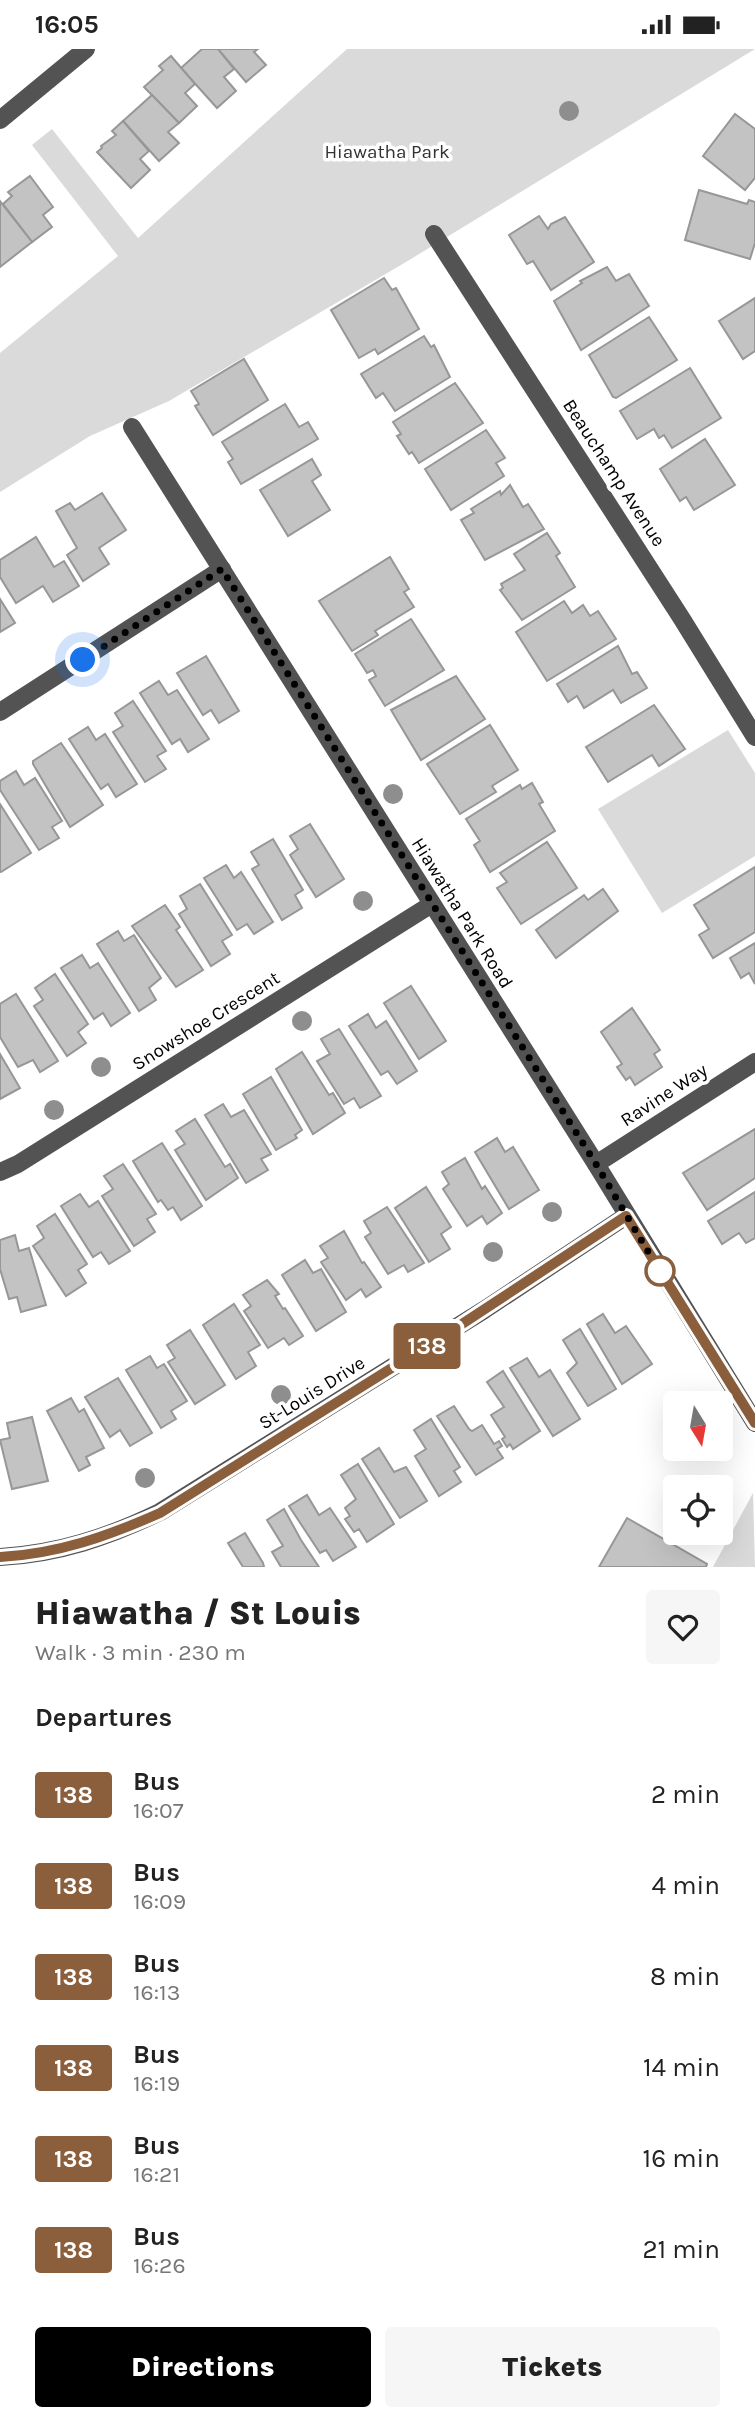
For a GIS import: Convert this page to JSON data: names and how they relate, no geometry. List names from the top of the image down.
{
  "streets": {
    "street": [
      "Beauchamp Avenue",
      "Hiawatha Park Road",
      "Snowshoe Crescent",
      "Ravine Way",
      "St-Louis Drive"
    ]
  },
  "crossings": [
    ["Hiawatha Park Road", "Snowshoe Crescent"],
    ["Hiawatha Park Road", "Ravine Way"],
    ["Hiawatha Park Road", "St-Louis Drive"]
  ],
  "parks": ["Hiawatha Park"],
  "lines": ["bus line 138"],
  "north": "bottom",
  "page": {
    "status": "16:05",
    "on_map": "138",
    "heading": [
      ["Hiawatha / St Louis", "Walk · 3 min · 230 m"],
      "Departures"
    ],
    "list": [
      {
        "mark": "138",
        "name": "Bus",
        "note": "16:07",
        "value": "2 min"
      },
      {
        "mark": "138",
        "name": "Bus",
        "note": "16:09",
        "value": "4 min"
      },
      {
        "mark": "138",
        "name": "Bus",
        "note": "16:13",
        "value": "8 min"
      },
      {
        "mark": "138",
        "name": "Bus",
        "note": "16:19",
        "value": "14 min"
      },
      {
        "mark": "138",
        "name": "Bus",
        "note": "16:21",
        "value": "16 min"
      },
      {
        "mark": "138",
        "name": "Bus",
        "note": "16:26",
        "value": "21 min"
      }
    ],
    "buttons": ["Directions", "Tickets"]
  }
}
